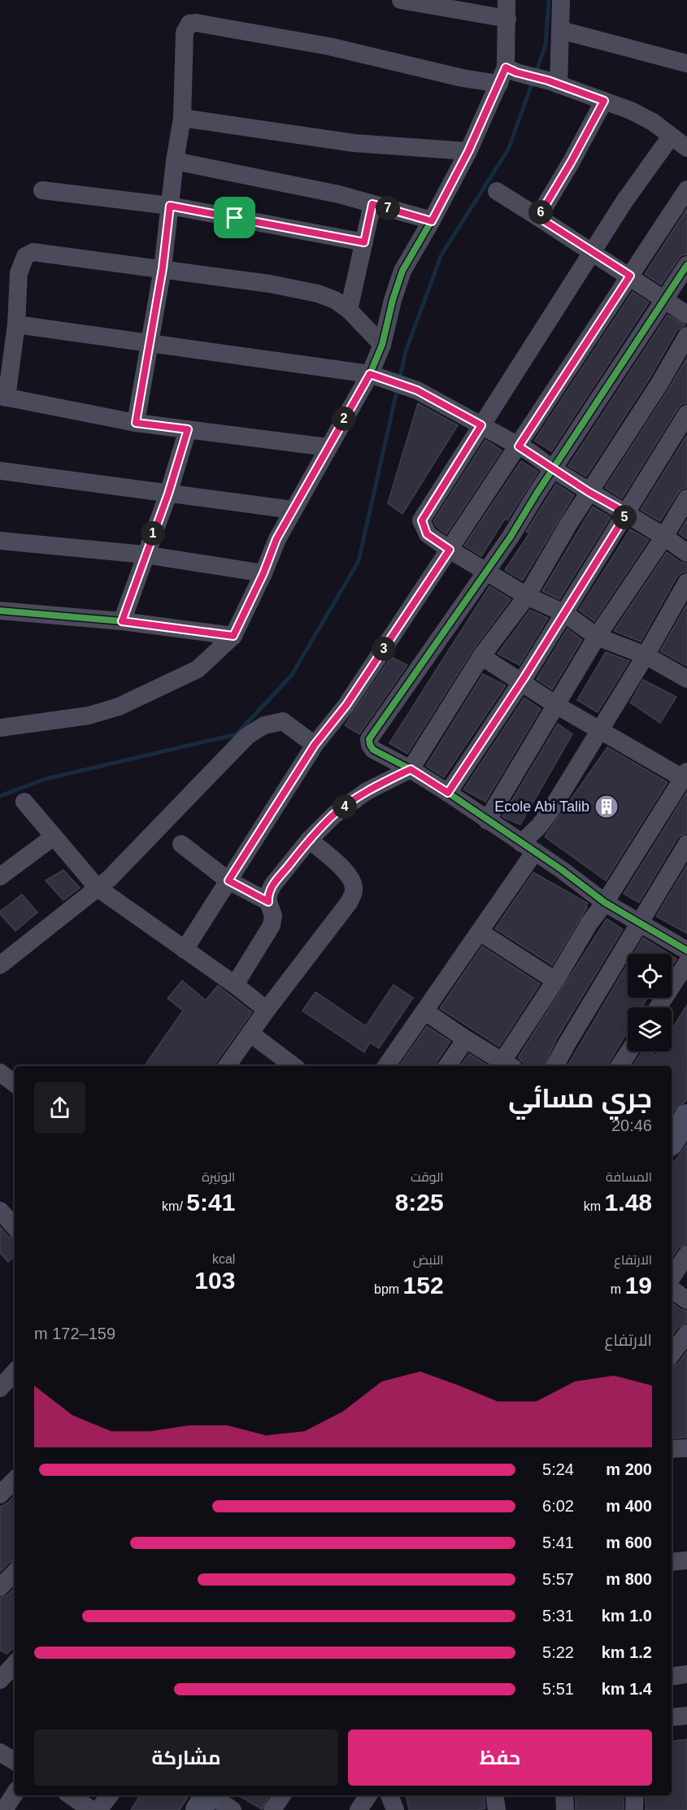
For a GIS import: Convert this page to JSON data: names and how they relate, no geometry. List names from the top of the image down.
{
  "places": {
    "building": ["Ecole Abi Talib"]
  },
  "page": {
    "pins": [
      "7",
      "6",
      "2",
      "5",
      "1",
      "3",
      "4"
    ],
    "heading": ["جري مسائي", "20:46"],
    "stats": [
      ["المسافة", "1.48 km"],
      ["الوقت", "8:25"],
      ["الوتيرة", "5:41 /km"],
      ["الارتفاع", "19 m"],
      ["النبض", "152 bpm"],
      ["kcal", "103"]
    ],
    "chart": ["الارتفاع", "159–172 m"],
    "list": [
      {
        "name": "200 m",
        "note": "5:24"
      },
      {
        "name": "400 m",
        "note": "6:02"
      },
      {
        "name": "600 m",
        "note": "5:41"
      },
      {
        "name": "800 m",
        "note": "5:57"
      },
      {
        "name": "1.0 km",
        "note": "5:31"
      },
      {
        "name": "1.2 km",
        "note": "5:22"
      },
      {
        "name": "1.4 km",
        "note": "5:51"
      }
    ],
    "buttons": ["حفظ", "مشاركة"]
  }
}
